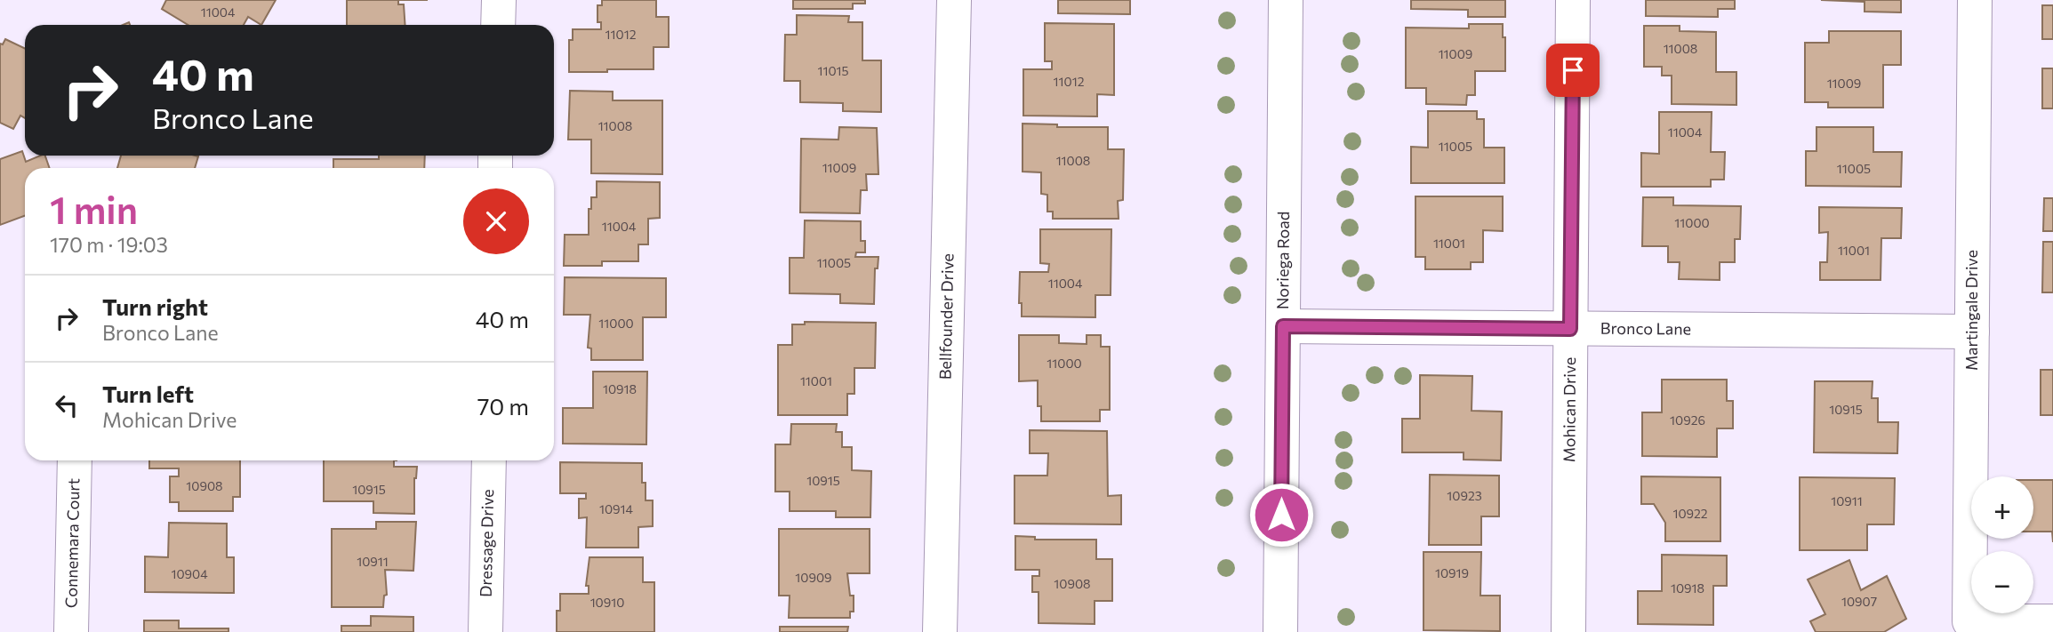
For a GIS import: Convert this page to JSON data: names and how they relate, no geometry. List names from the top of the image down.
{
  "streets": {
    "street": [
      "Noriega Road",
      "Martingale Drive",
      "Bellfounder Drive",
      "Bronco Lane",
      "Mohican Drive",
      "Connemara Court",
      "Dressage Drive"
    ]
  },
  "crossings": [
    ["Noriega Road", "Bronco Lane"],
    ["Martingale Drive", "Bronco Lane"],
    ["Bronco Lane", "Mohican Drive"]
  ],
  "house_numbers": [
    "11004",
    "11012",
    "11008",
    "11009",
    "11015",
    "11012",
    "11009",
    "11008",
    "11004",
    "11005",
    "11008",
    "11009",
    "11005",
    "11000",
    "11004",
    "11001",
    "11001",
    "11005",
    "11004",
    "11000",
    "11000",
    "11001",
    "10918",
    "10915",
    "10926",
    "10915",
    "10908",
    "10915",
    "10923",
    "10911",
    "10914",
    "10922",
    "10911",
    "10919",
    "10904",
    "10909",
    "10908",
    "10918",
    "10907",
    "10910"
  ],
  "page": {
    "turn": ["40 m", "Bronco Lane"],
    "heading": ["1 min", "170 m · 19:03"],
    "list": [
      {
        "name": "Turn right",
        "note": "Bronco Lane",
        "value": "40 m"
      },
      {
        "name": "Turn left",
        "note": "Mohican Drive",
        "value": "70 m"
      }
    ],
    "map_buttons": ["+", "−"]
  }
}
